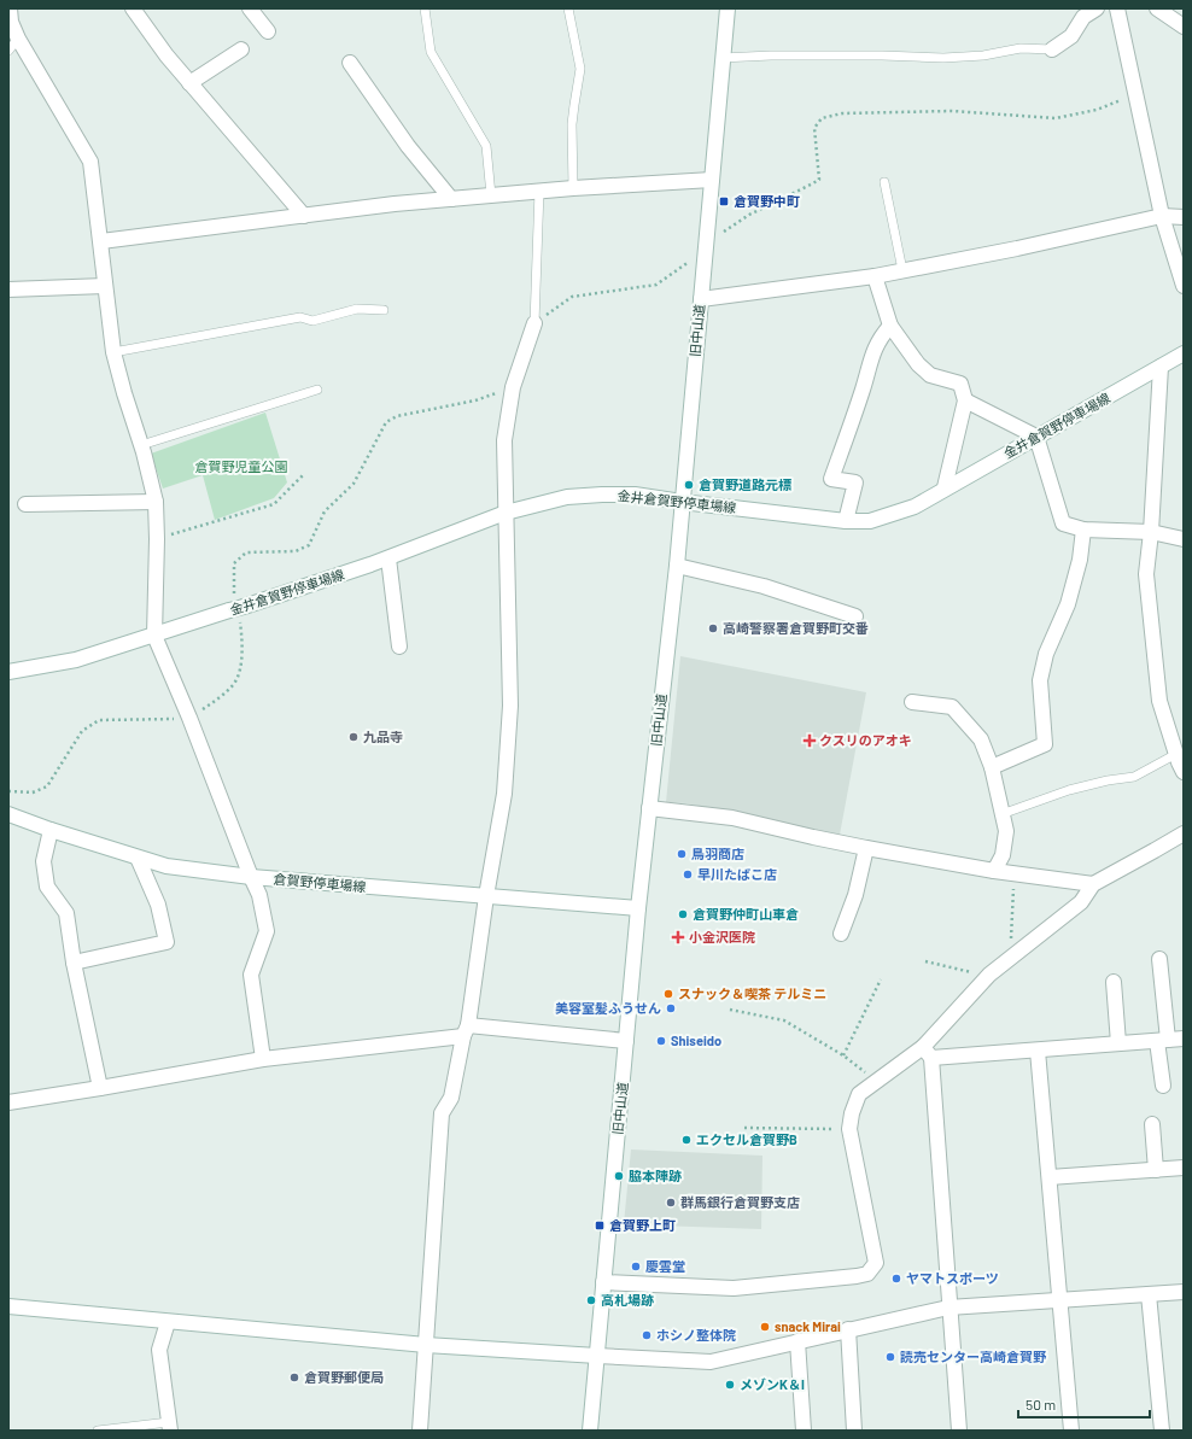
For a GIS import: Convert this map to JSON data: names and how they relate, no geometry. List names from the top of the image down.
{
  "streets": {
    "street": ["旧中山道", "金井倉賀野停車場線", "倉賀野停車場線"]
  },
  "crossings": [
    ["旧中山道", "金井倉賀野停車場線"],
    ["旧中山道", "倉賀野停車場線"]
  ],
  "parks": ["倉賀野児童公園"],
  "places": {
    "transit": ["倉賀野中町", "倉賀野上町"],
    "other": [
      "倉賀野道路元標",
      "高崎警察署倉賀野町交番",
      "九品寺",
      "鳥羽商店",
      "早川たばこ店",
      "倉賀野仲町山車倉",
      "スナック＆喫茶 テルミニ",
      "美容室髪ふうせん",
      "Shiseido",
      "エクセル倉賀野B",
      "脇本陣跡",
      "群馬銀行倉賀野支店",
      "慶雲堂",
      "ヤマトスポーツ",
      "高札場跡",
      "snack Mirai",
      "ホシノ整体院",
      "読売センター高崎倉賀野",
      "倉賀野郵便局",
      "メゾンK＆I"
    ],
    "health": ["クスリのアオキ", "小金沢医院"]
  },
  "scale_bar": "50 m"
}
